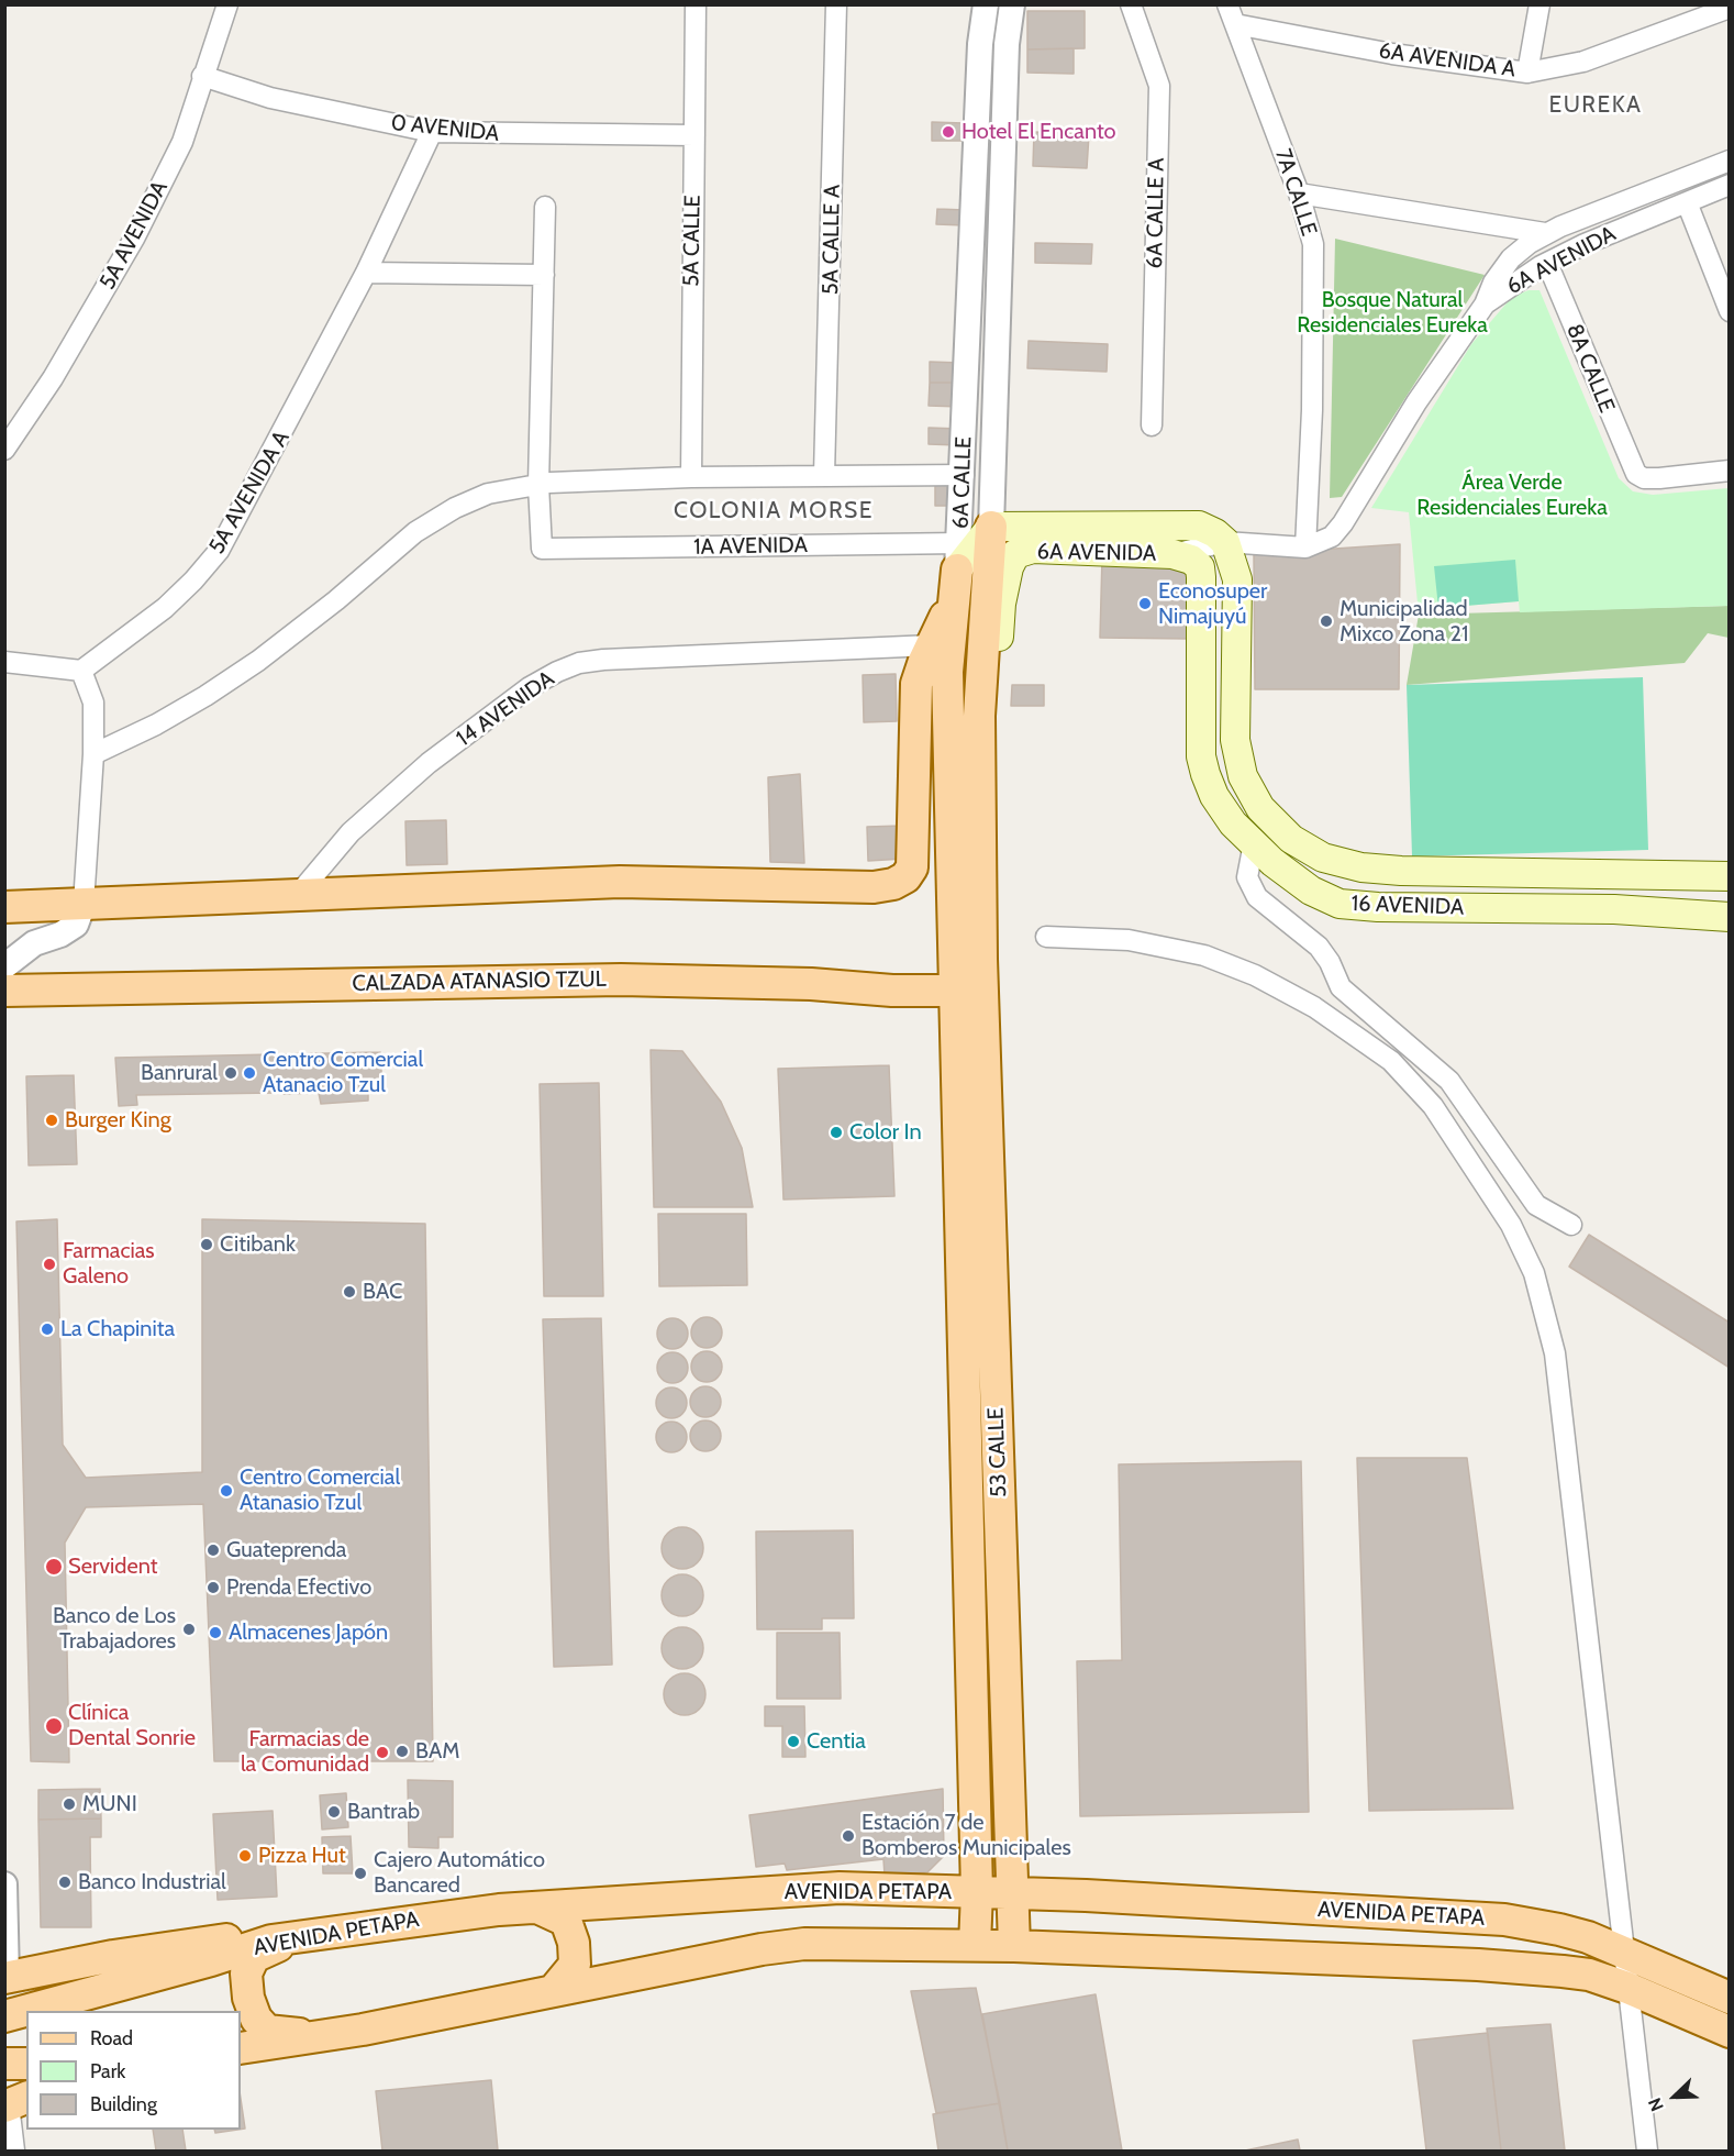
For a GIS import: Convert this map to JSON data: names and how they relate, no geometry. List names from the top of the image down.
{
  "streets": {
    "main road": [
      "6A AVENIDA",
      "6A CALLE",
      "16 AVENIDA",
      "CALZADA ATANASIO TZUL",
      "53 CALLE",
      "AVENIDA PETAPA"
    ],
    "street": [
      "6A AVENIDA A",
      "0 AVENIDA",
      "7A CALLE",
      "6A CALLE A",
      "5A AVENIDA",
      "5A CALLE A",
      "5A CALLE",
      "8A CALLE",
      "5A AVENIDA A",
      "1A AVENIDA",
      "14 AVENIDA"
    ]
  },
  "crossings": [
    ["6A AVENIDA A", "7A CALLE"],
    ["0 AVENIDA", "5A AVENIDA"],
    ["0 AVENIDA", "5A CALLE"],
    ["0 AVENIDA", "5A AVENIDA A"],
    ["7A CALLE", "6A AVENIDA"],
    ["6A AVENIDA", "8A CALLE"],
    ["6A AVENIDA", "6A CALLE"],
    ["6A AVENIDA", "16 AVENIDA"],
    ["6A CALLE", "1A AVENIDA"],
    ["6A CALLE", "CALZADA ATANASIO TZUL"],
    ["6A CALLE", "53 CALLE"],
    ["CALZADA ATANASIO TZUL", "53 CALLE"],
    ["53 CALLE", "AVENIDA PETAPA"]
  ],
  "districts": ["EUREKA", "COLONIA MORSE"],
  "parks": ["Bosque Natural Residenciales Eureka", "Área Verde Residenciales Eureka"],
  "places": [
    "Hotel El Encanto",
    "Econosuper Nimajuyú",
    "Municipalidad Mixco Zona 21",
    "Banrural",
    "Centro Comercial Atanacio Tzul",
    "Burger King",
    "Color In",
    "Citibank",
    "Farmacias Galeno",
    "BAC",
    "La Chapinita",
    "Centro Comercial Atanasio Tzul",
    "Guateprenda",
    "Servident",
    "Prenda Efectivo",
    "Banco de Los Trabajadores",
    "Almacenes Japón",
    "Clínica Dental Sonrie",
    "Centia",
    "BAM",
    "Farmacias de la Comunidad",
    "MUNI",
    "Bantrab",
    "Estación 7 de Bomberos Municipales",
    "Pizza Hut",
    "Cajero Automático Bancared",
    "Banco Industrial"
  ],
  "legend": ["Road", "Park", "Building"],
  "north": "bottom left"
}
